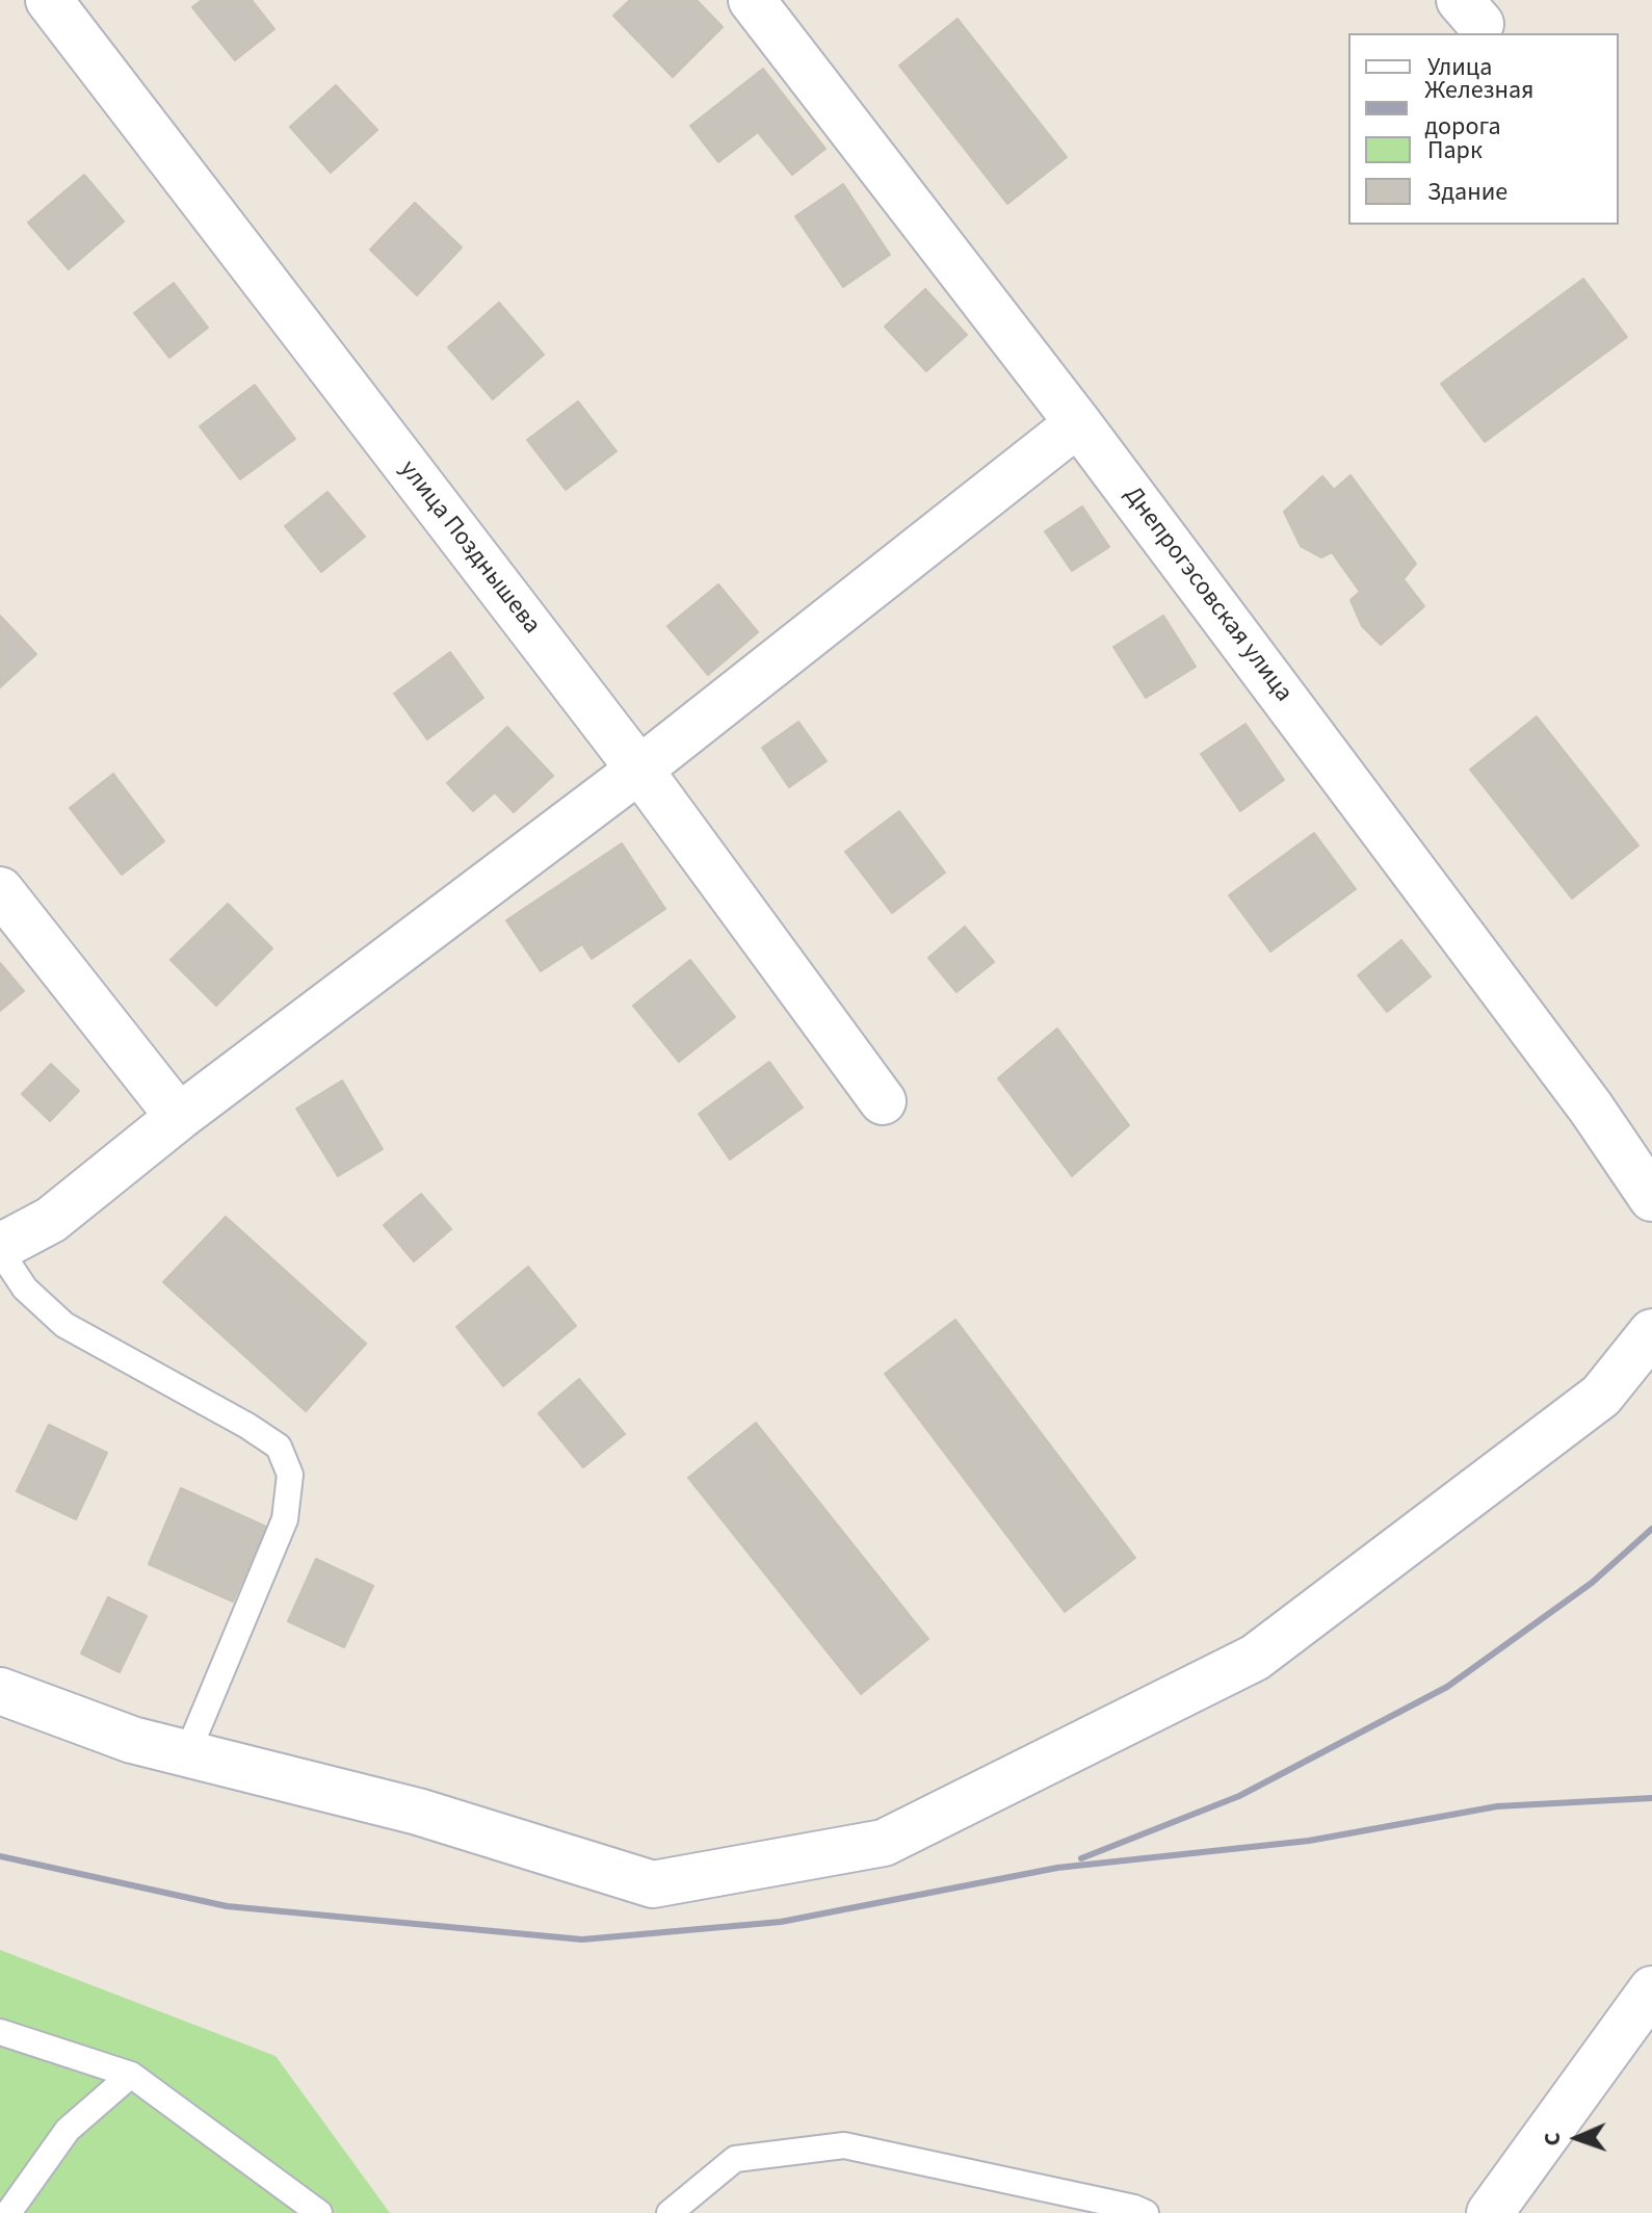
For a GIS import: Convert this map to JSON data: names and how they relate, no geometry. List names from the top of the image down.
{
  "streets": {
    "street": ["улица Позднышева", "Днепрогэсовская улица"]
  },
  "legend": [
    "Улица",
    "Железная дорога",
    "Парк",
    "Здание"
  ],
  "north": "left"
}
